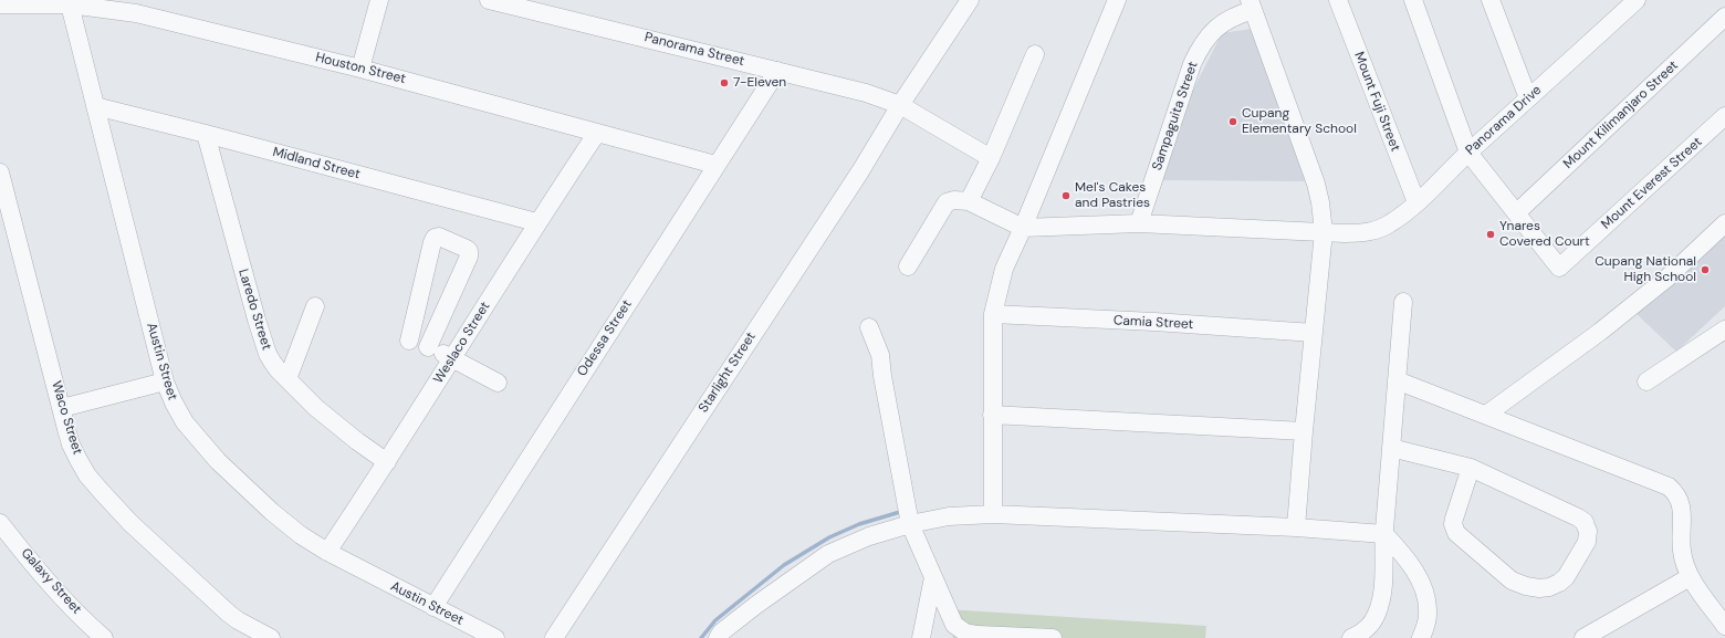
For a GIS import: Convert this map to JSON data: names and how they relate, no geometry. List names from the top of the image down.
{
  "streets": {
    "street": [
      "Panorama Street",
      "Houston Street",
      "Mount Fuji Street",
      "Mount Kilimanjaro Street",
      "Sampaguita Street",
      "Panorama Drive",
      "Midland Street",
      "Mount Everest Street",
      "Laredo Street",
      "Camia Street",
      "Odessa Street",
      "Weslaco Street",
      "Austin Street",
      "Starlight Street",
      "Waco Street",
      "Galaxy Street"
    ]
  },
  "crossings": [
    ["Panorama Street", "Odessa Street"],
    ["Panorama Street", "Starlight Street"],
    ["Houston Street", "Odessa Street"],
    ["Houston Street", "Weslaco Street"],
    ["Houston Street", "Austin Street"],
    ["Mount Fuji Street", "Panorama Drive"],
    ["Mount Kilimanjaro Street", "Mount Everest Street"],
    ["Midland Street", "Laredo Street"],
    ["Midland Street", "Weslaco Street"],
    ["Midland Street", "Austin Street"],
    ["Laredo Street", "Weslaco Street"],
    ["Odessa Street", "Austin Street"],
    ["Weslaco Street", "Austin Street"]
  ],
  "places": [
    "7-Eleven",
    "Cupang Elementary School",
    "Mel's Cakes and Pastries",
    "Ynares Covered Court",
    "Cupang National High School"
  ]
}
